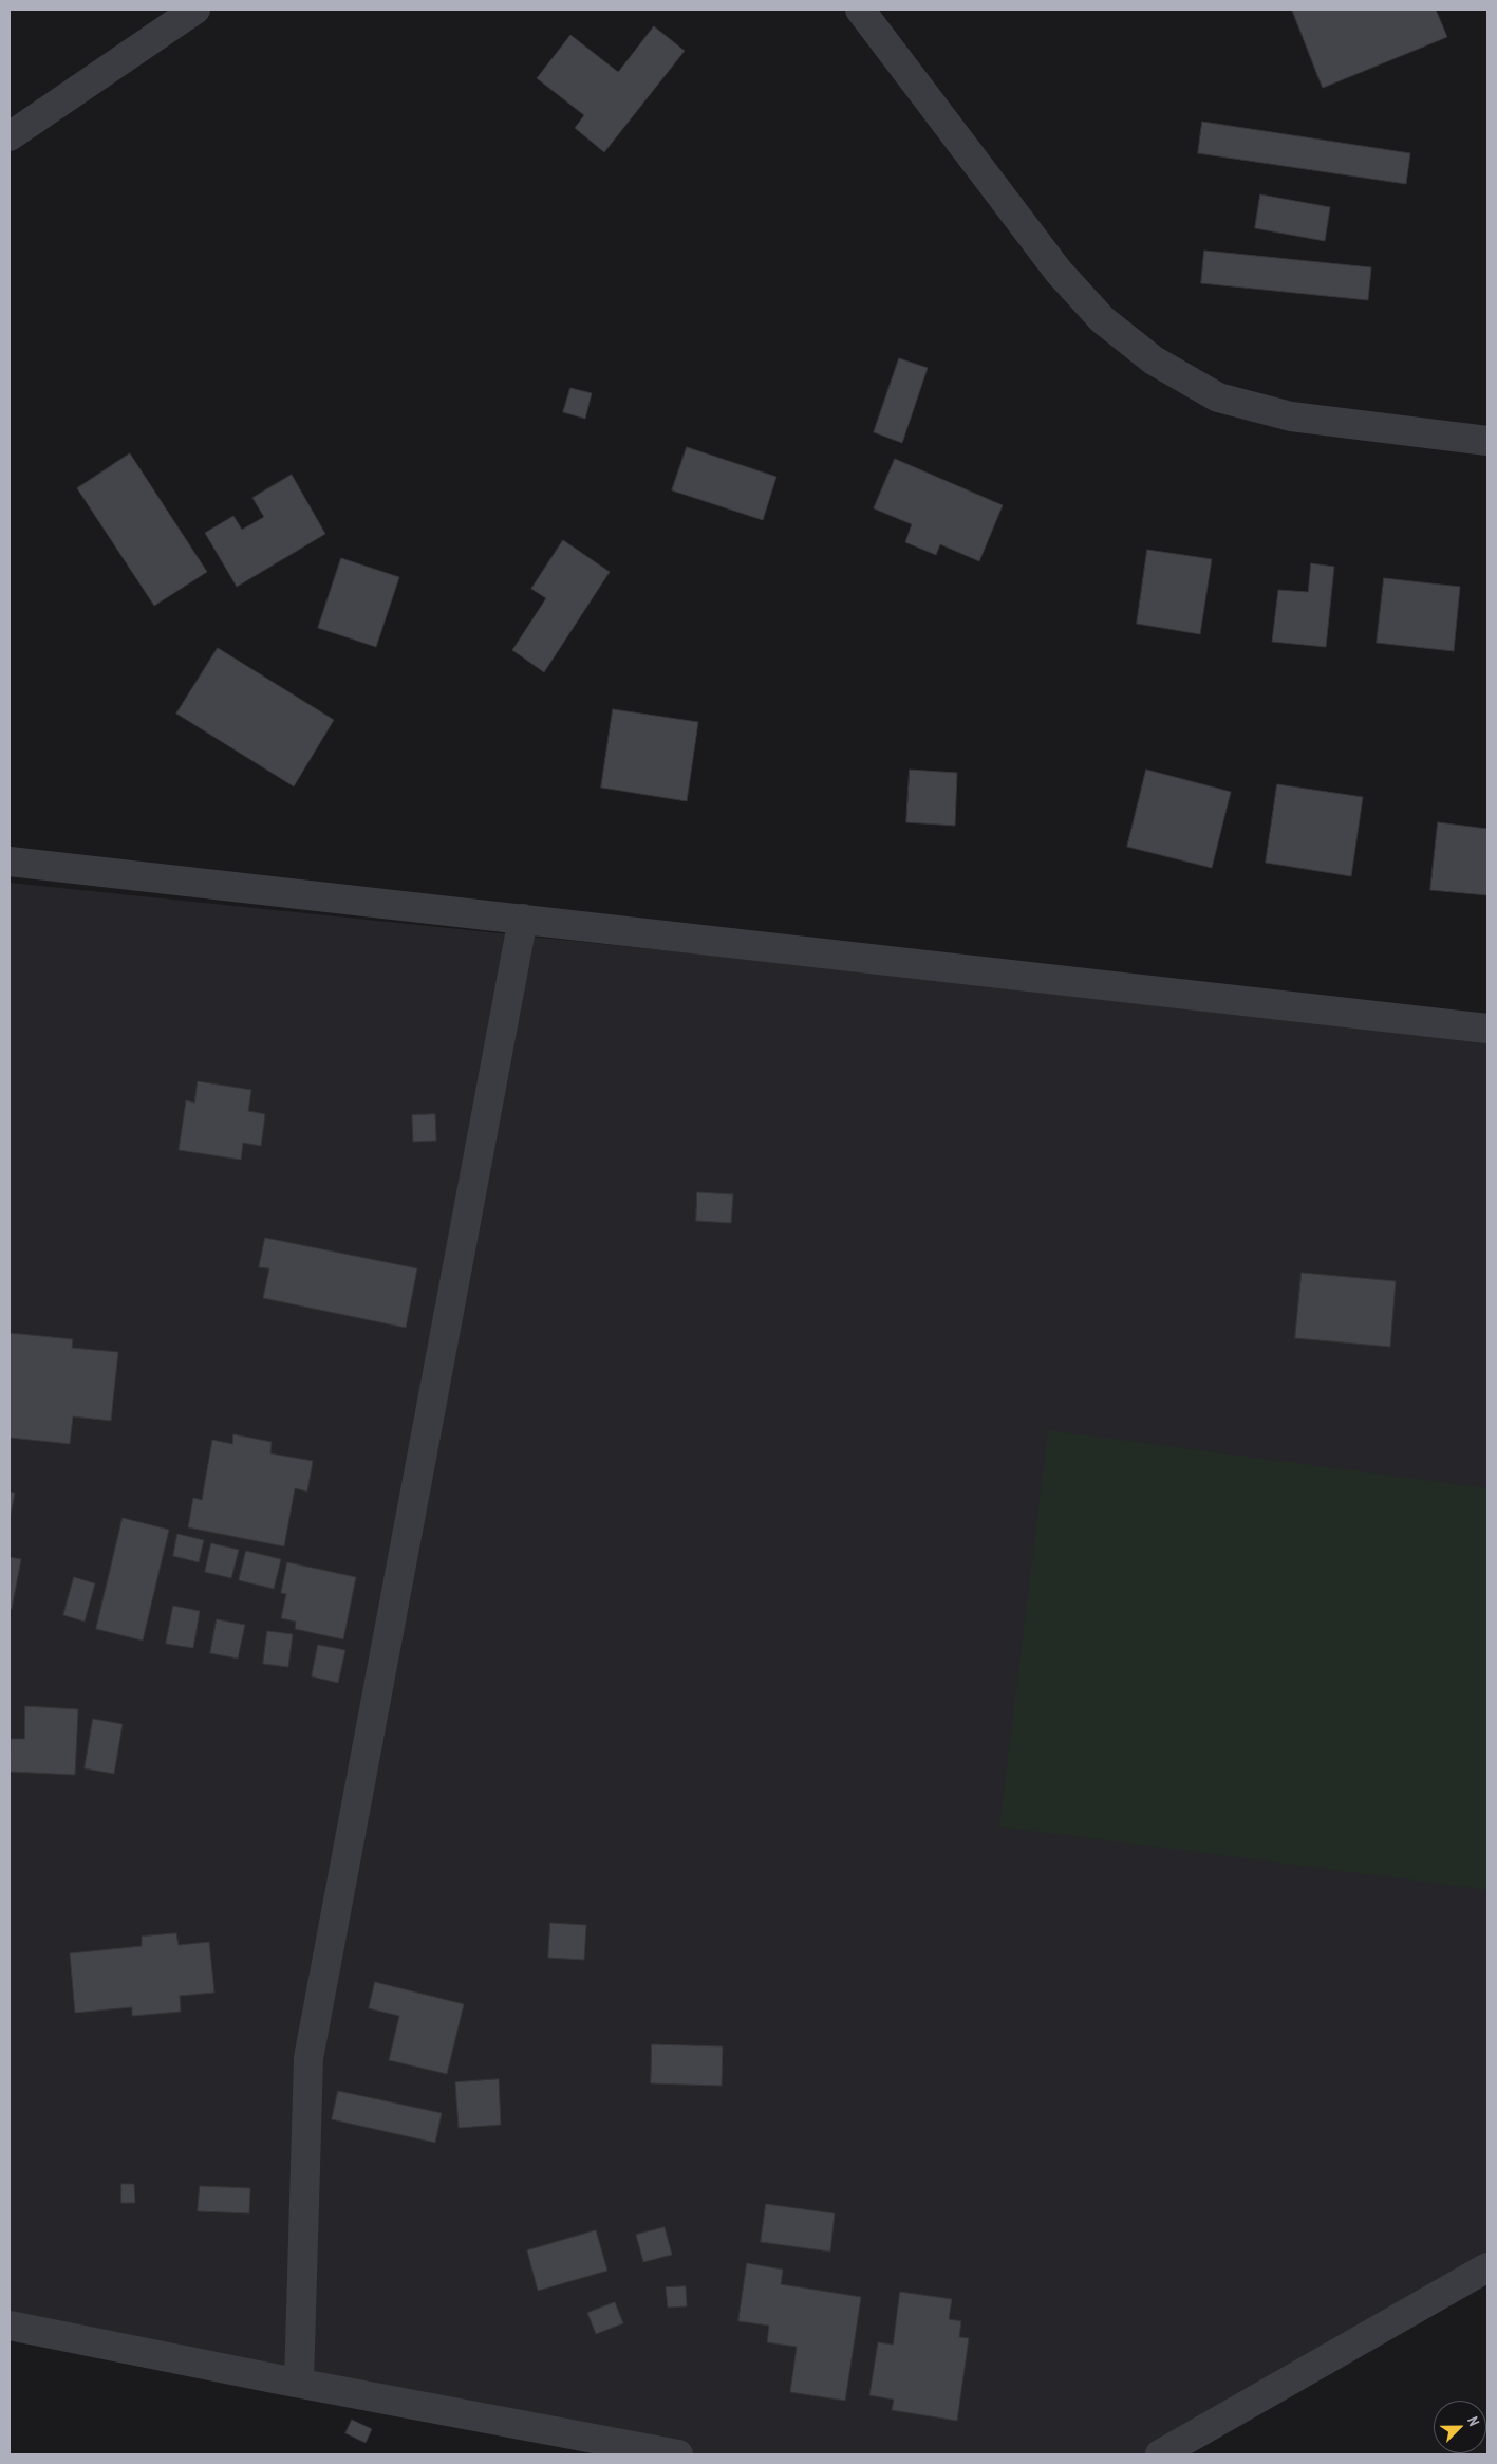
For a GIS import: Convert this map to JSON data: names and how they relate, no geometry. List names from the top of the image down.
{
  "north": "top right"
}
